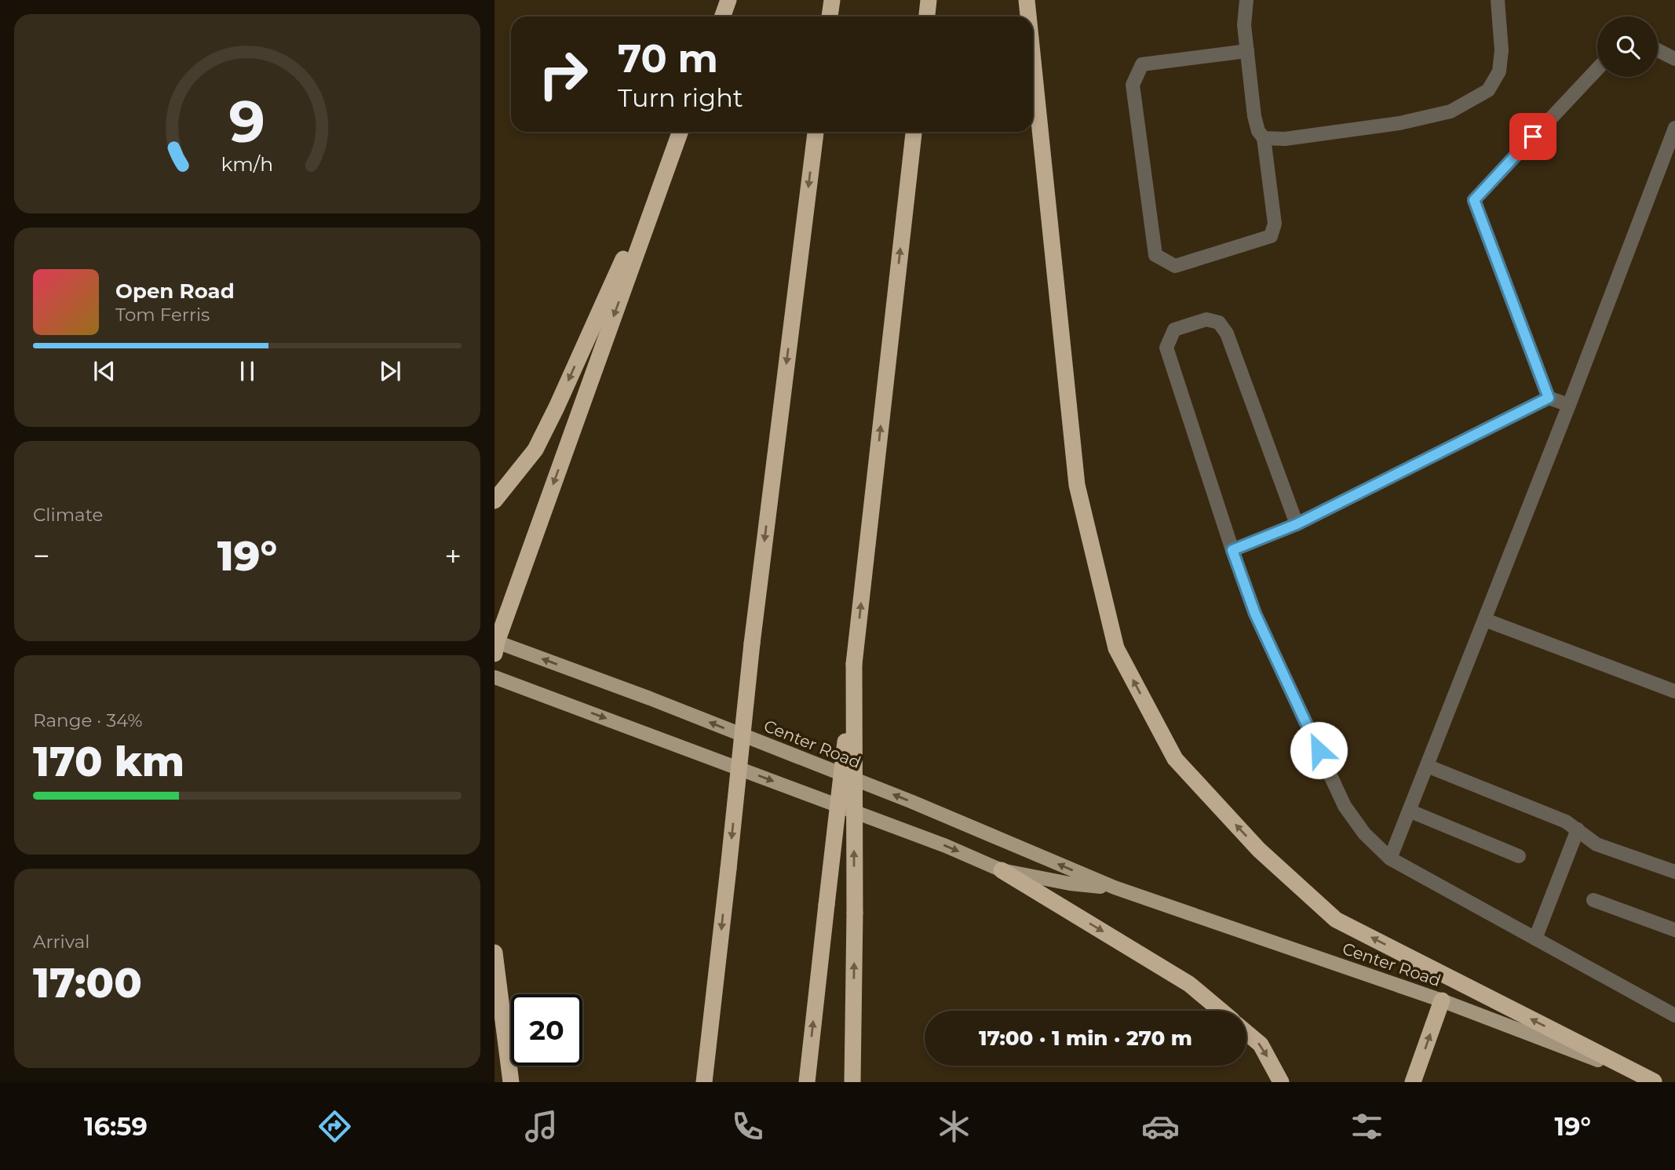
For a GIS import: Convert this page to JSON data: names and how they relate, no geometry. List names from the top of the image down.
{
  "streets": {
    "main road": ["Center Road"]
  },
  "page": {
    "turn": ["70 m", "Turn right"],
    "song": ["Open Road", "Tom Ferris"],
    "tile": [
      "Climate",
      ["Range · 34%", "170 km"],
      ["Arrival", "17:00"]
    ],
    "heat": ["−", "19°", "+"],
    "limit": "20",
    "trip": "17:00 · 1 min · 270 m",
    "tabs": ["16:59", "19°"],
    "gauge": ["9", "km/h"]
  }
}
